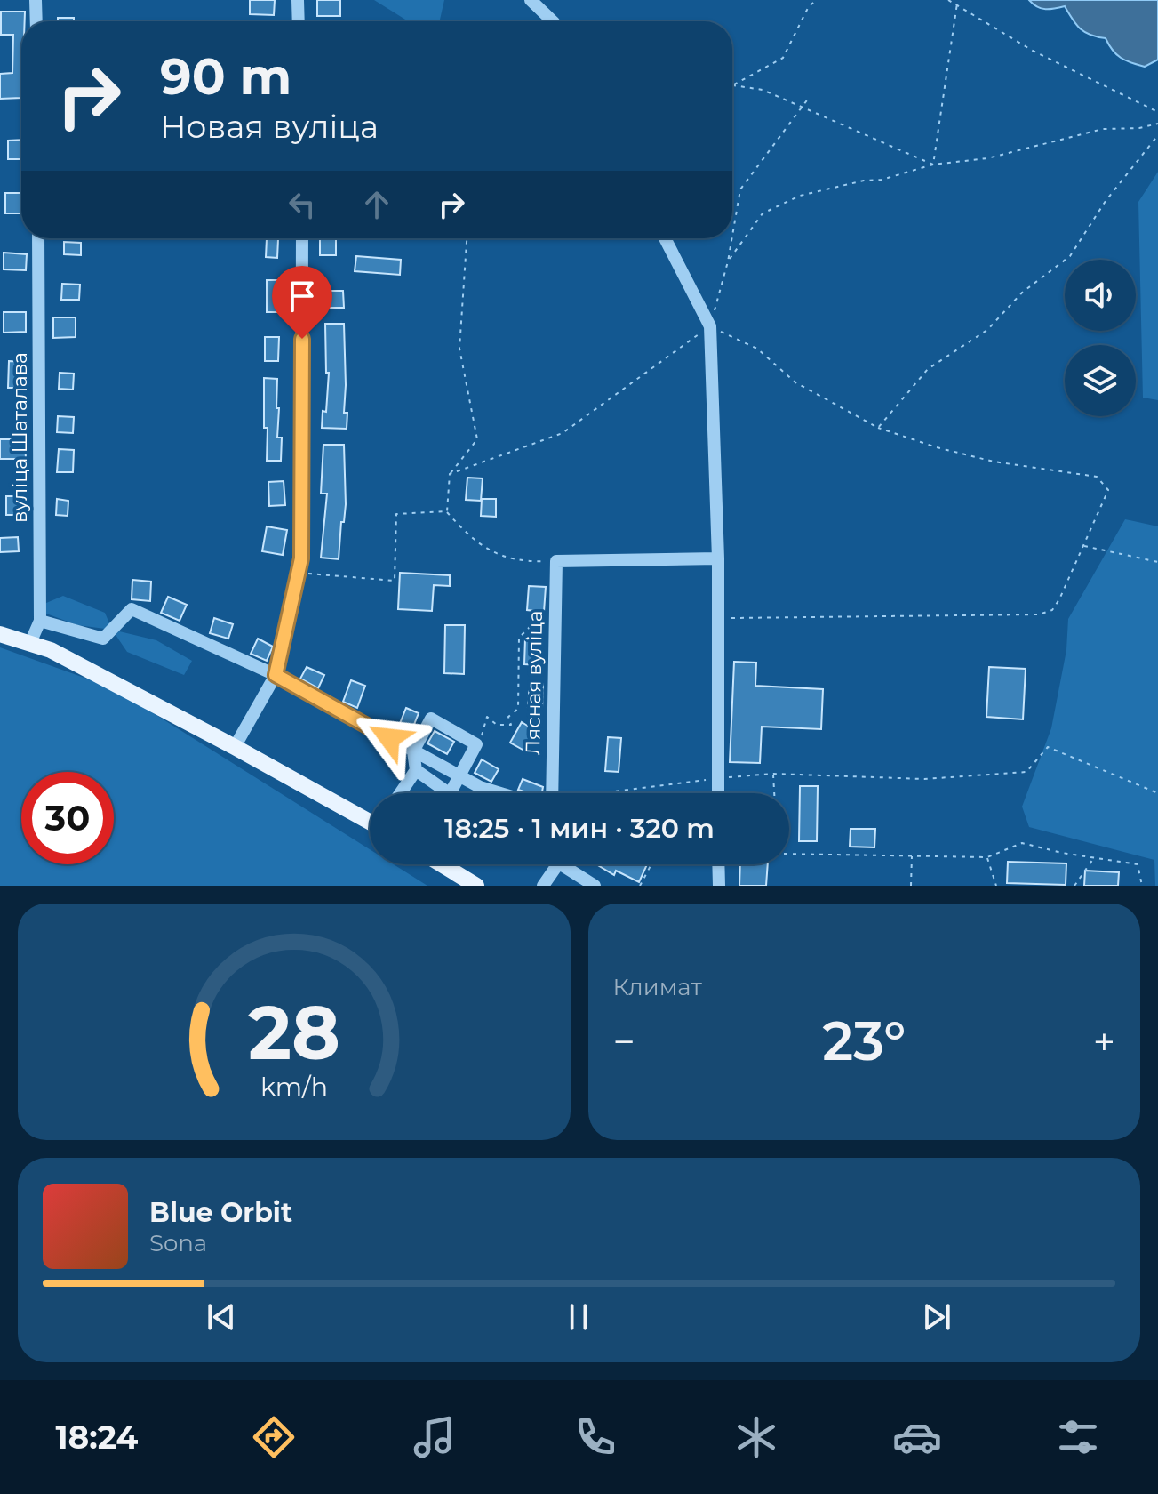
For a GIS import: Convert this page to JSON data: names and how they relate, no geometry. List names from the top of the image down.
{
  "streets": {
    "street": ["вуліца Шаталава", "Лясная вуліца"]
  },
  "page": {
    "turn": ["90 m", "Новая вуліца"],
    "limit": "30",
    "trip": "18:25 · 1 мин · 320 m",
    "tile": "Климат",
    "heat": ["−", "23°", "+"],
    "song": ["Blue Orbit", "Sona"],
    "tabs": "18:24",
    "gauge": ["28", "km/h"]
  }
}
